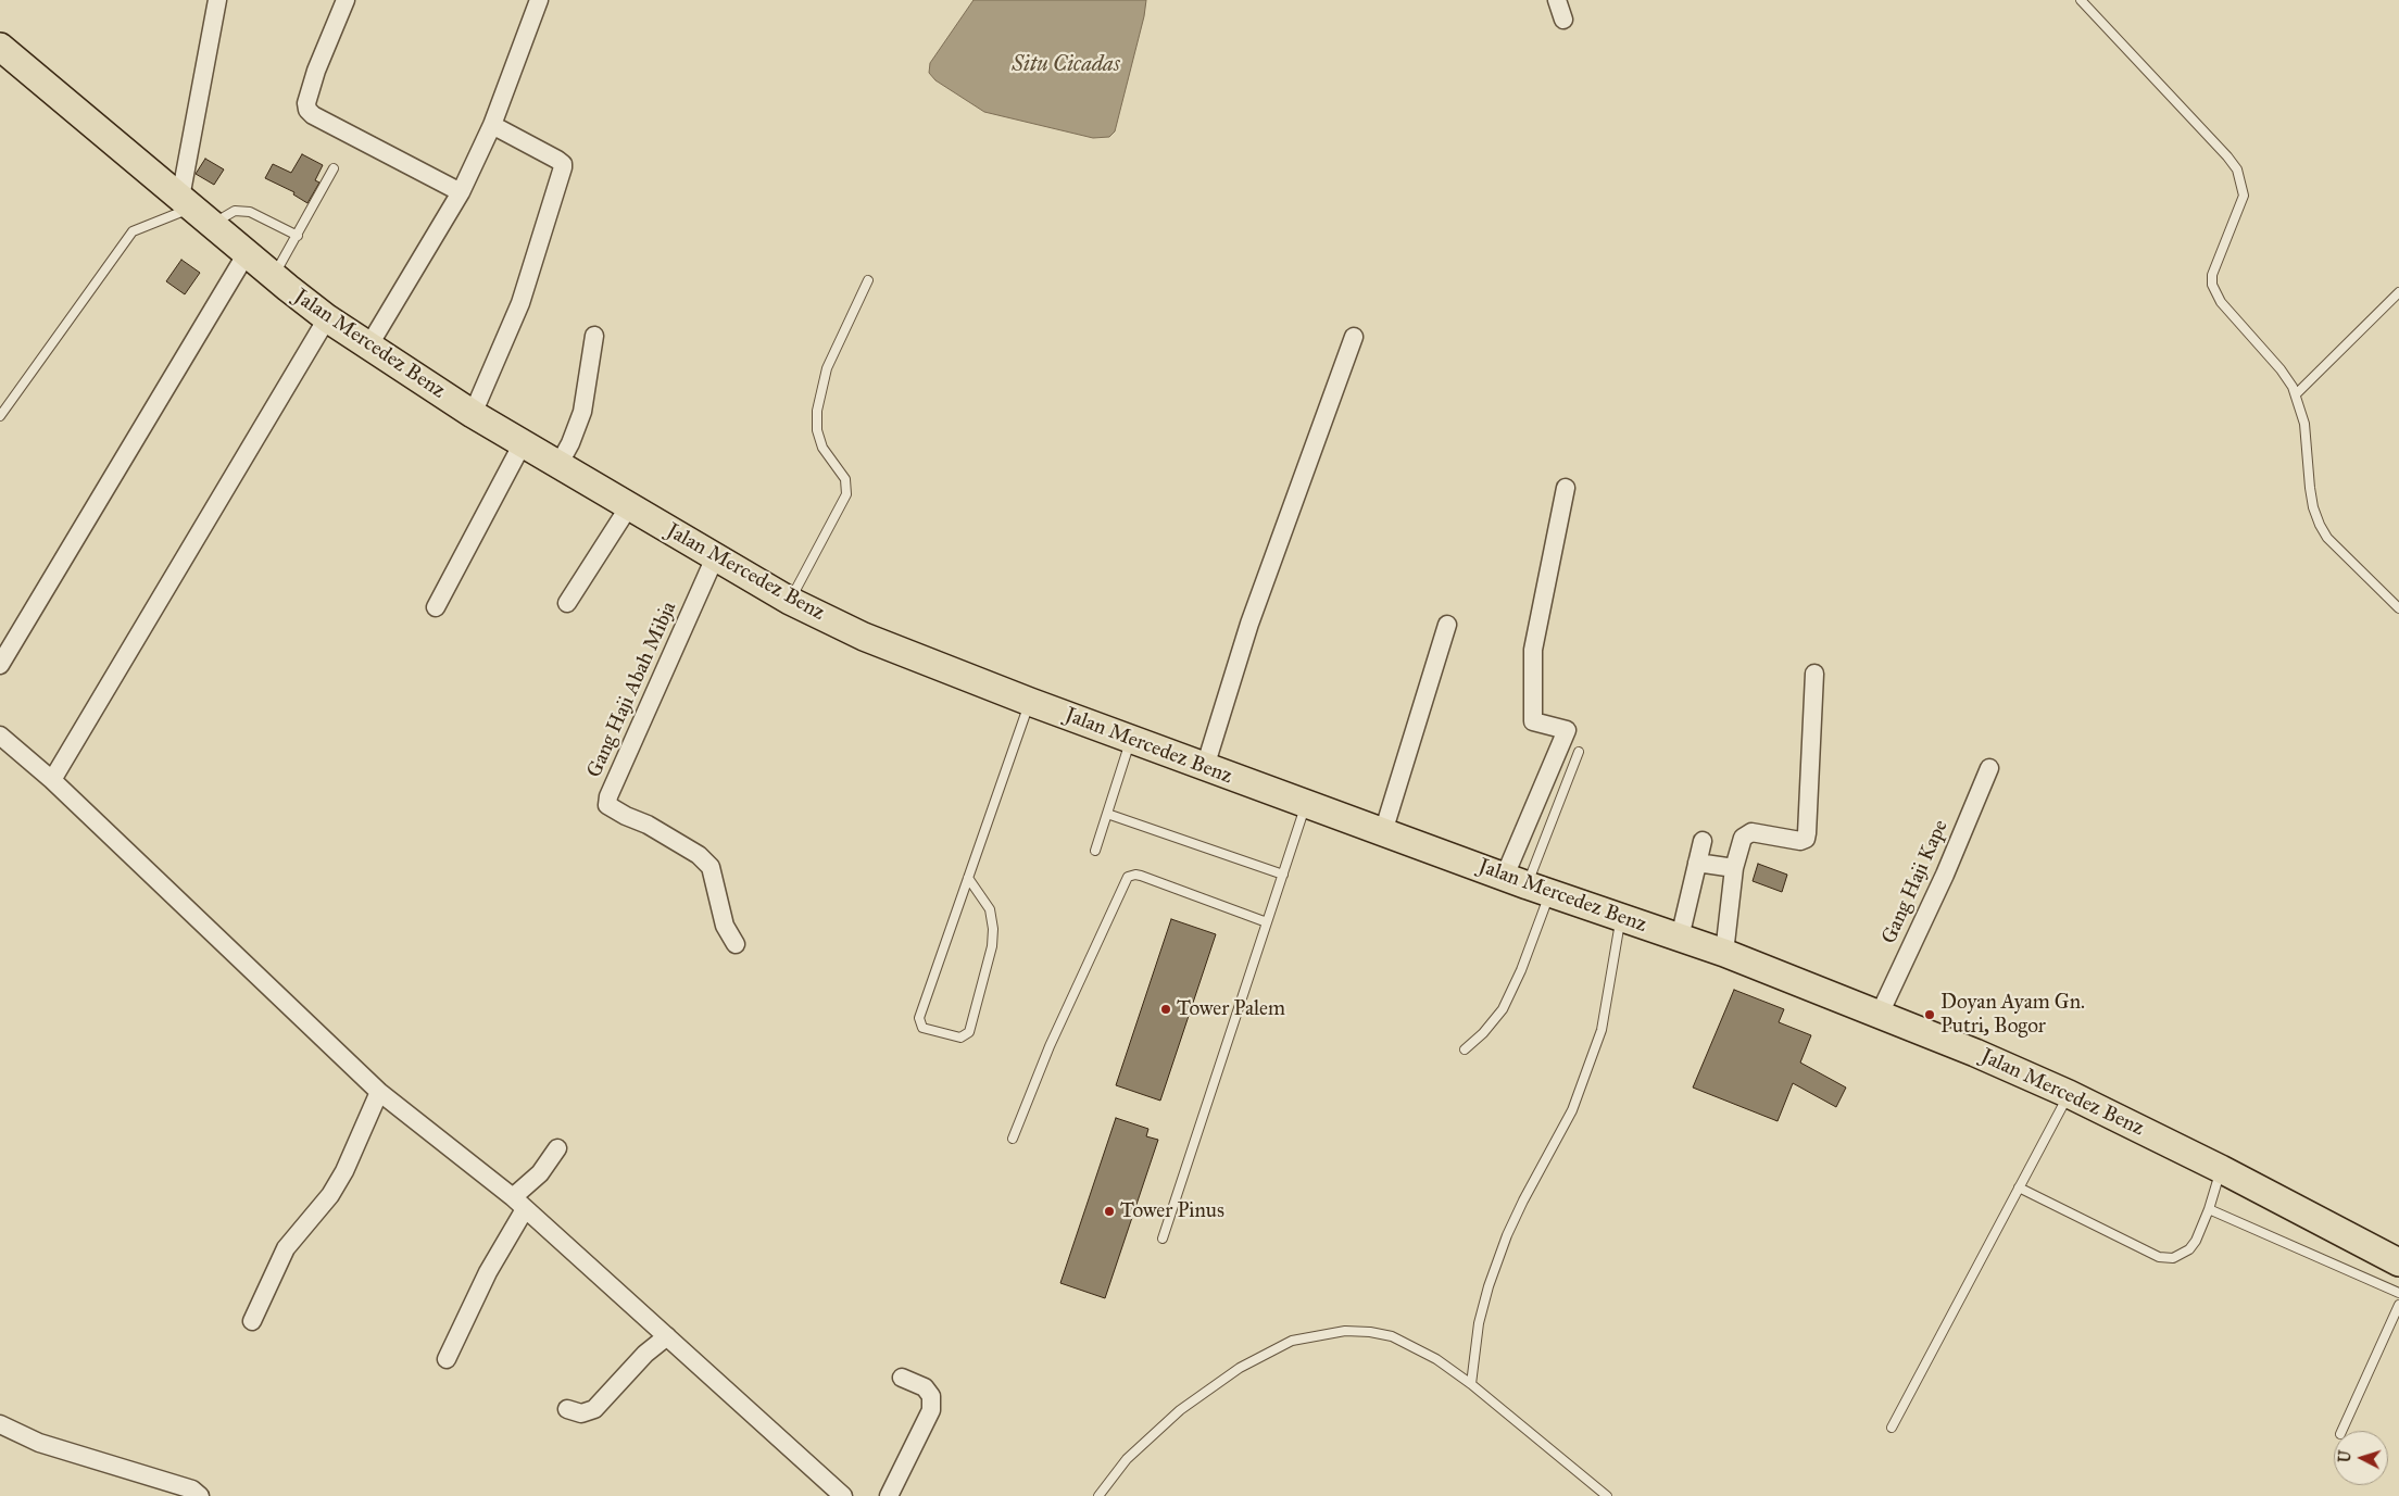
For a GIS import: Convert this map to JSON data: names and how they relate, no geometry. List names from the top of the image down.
{
  "streets": {
    "main road": ["Jalan Mercedez Benz"],
    "street": ["Gang Haji Abah Mibja", "Gang Haji Kape"]
  },
  "crossings": [
    ["Jalan Mercedez Benz", "Gang Haji Abah Mibja"],
    ["Jalan Mercedez Benz", "Gang Haji Kape"]
  ],
  "water": ["Situ Cicadas"],
  "places": ["Tower Palem", "Doyan Ayam Gn. Putri, Bogor", "Tower Pinus"],
  "north": "left"
}
